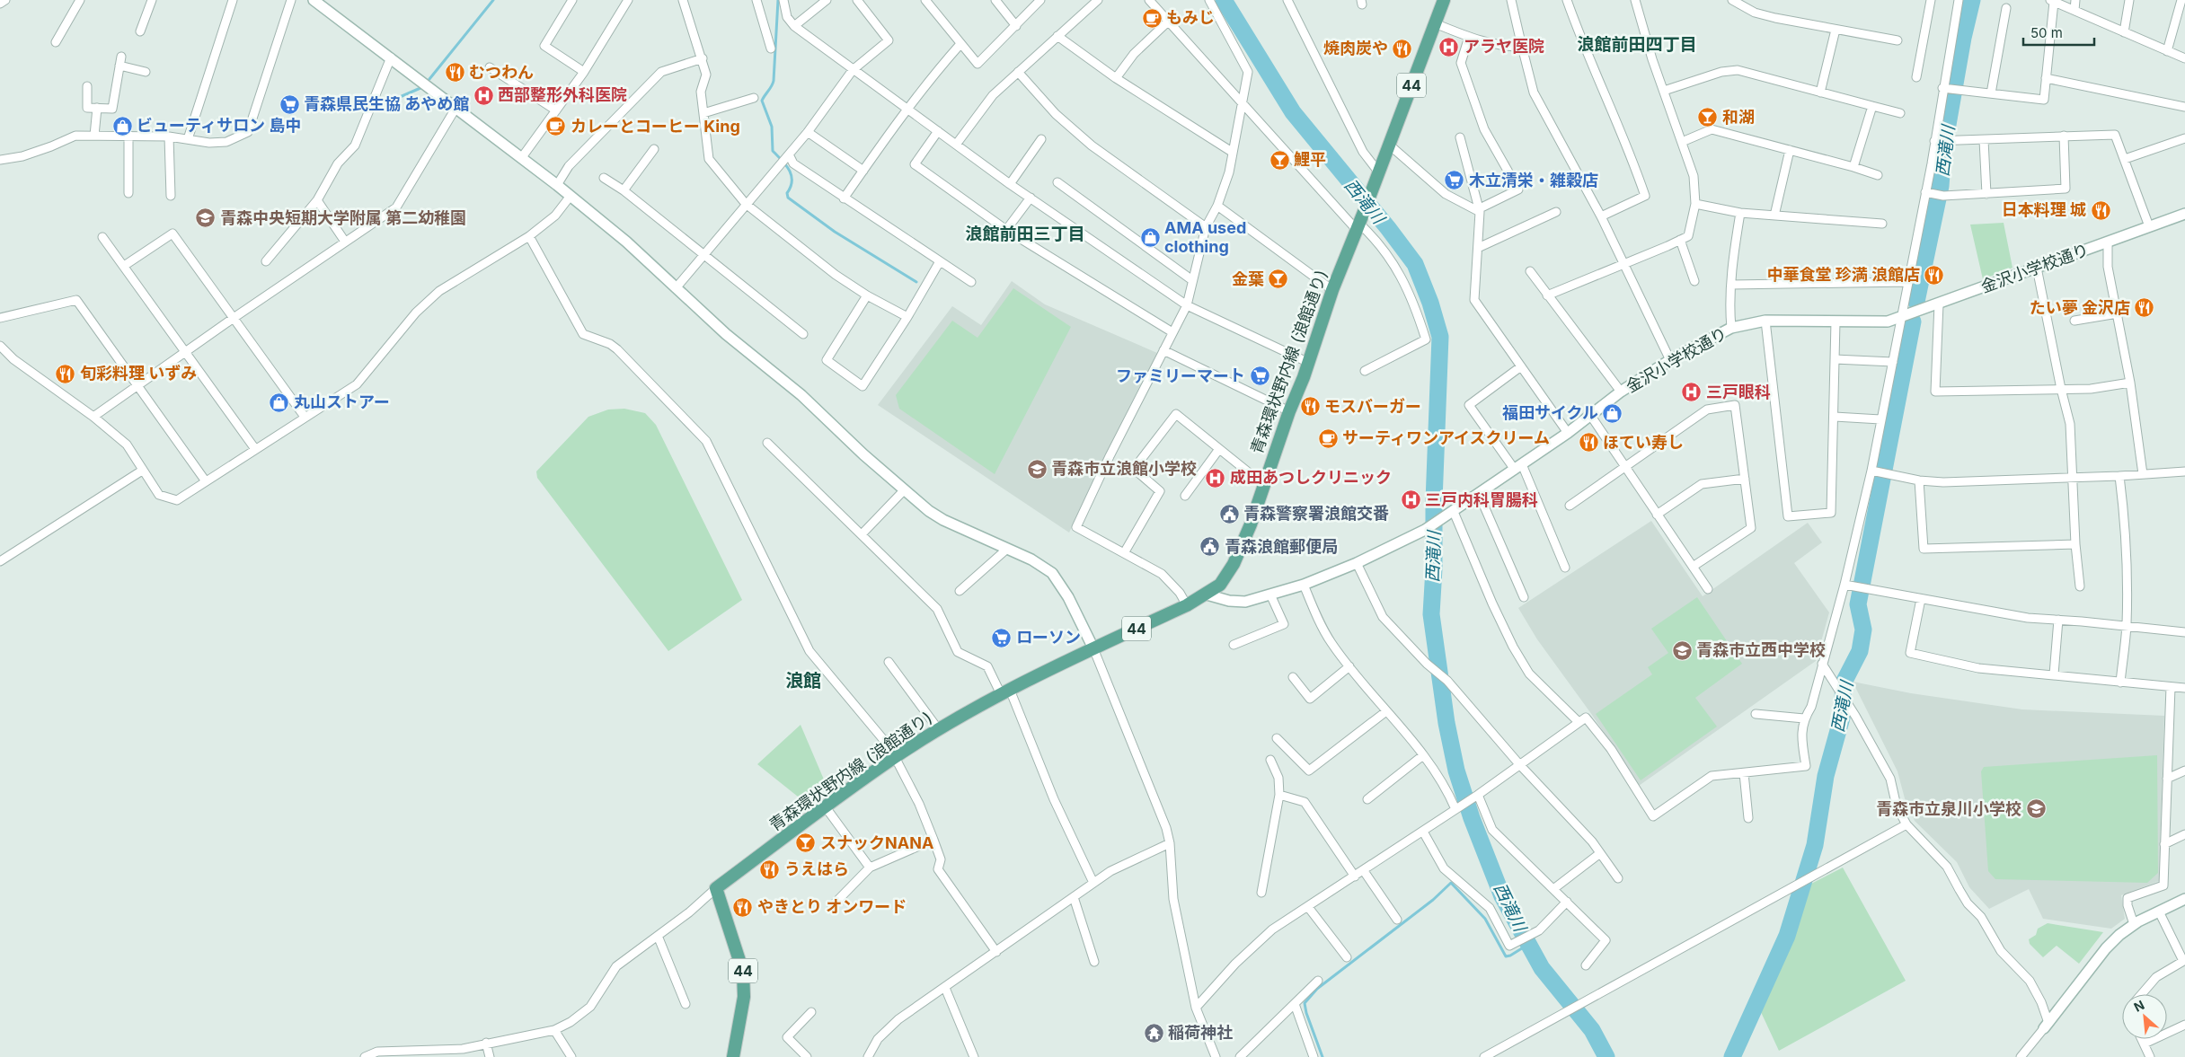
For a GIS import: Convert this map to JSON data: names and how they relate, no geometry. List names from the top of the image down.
{
  "streets": {
    "main road": ["44", "青森環状野内線 (浪館通り)"],
    "street": ["金沢小学校通り"]
  },
  "crossings": [
    ["44", "青森環状野内線 (浪館通り)"],
    ["金沢小学校通り", "青森環状野内線 (浪館通り)"]
  ],
  "districts": ["浪館前田四丁目", "浪館前田三丁目", "浪館"],
  "water": ["西滝川"],
  "places": {
    "cafe": ["もみじ", "カレーとコーヒー King", "サーティワンアイスクリーム"],
    "hospital": [
      "アラヤ医院",
      "西部整形外科医院",
      "三戸眼科",
      "成田あつしクリニック",
      "三戸内科胃腸科"
    ],
    "restaurant": [
      "焼肉炭や",
      "むつわん",
      "日本料理 城",
      "中華食堂 珍満 浪館店",
      "たい夢 金沢店",
      "旬彩料理 いずみ",
      "モスバーガー",
      "ほてい寿し",
      "うえはら",
      "やきとり オンワード"
    ],
    "supermarket": [
      "青森県民生協 あやめ館",
      "木立清栄・雑穀店",
      "ファミリーマート",
      "ローソン"
    ],
    "bar": [
      "和湖",
      "鯉平",
      "金葉",
      "スナックNANA"
    ],
    "shop": [
      "ビューティサロン 島中",
      "AMA used clothing",
      "丸山ストアー",
      "福田サイクル"
    ],
    "school or university": [
      "青森中央短期大学附属 第二幼稚園",
      "青森市立浪館小学校",
      "青森市立西中学校",
      "青森市立泉川小学校"
    ],
    "public building": ["青森警察署浪館交番", "青森浪館郵便局"],
    "temple": ["稲荷神社"]
  },
  "scale_bar": "50 m",
  "north": "top left"
}
